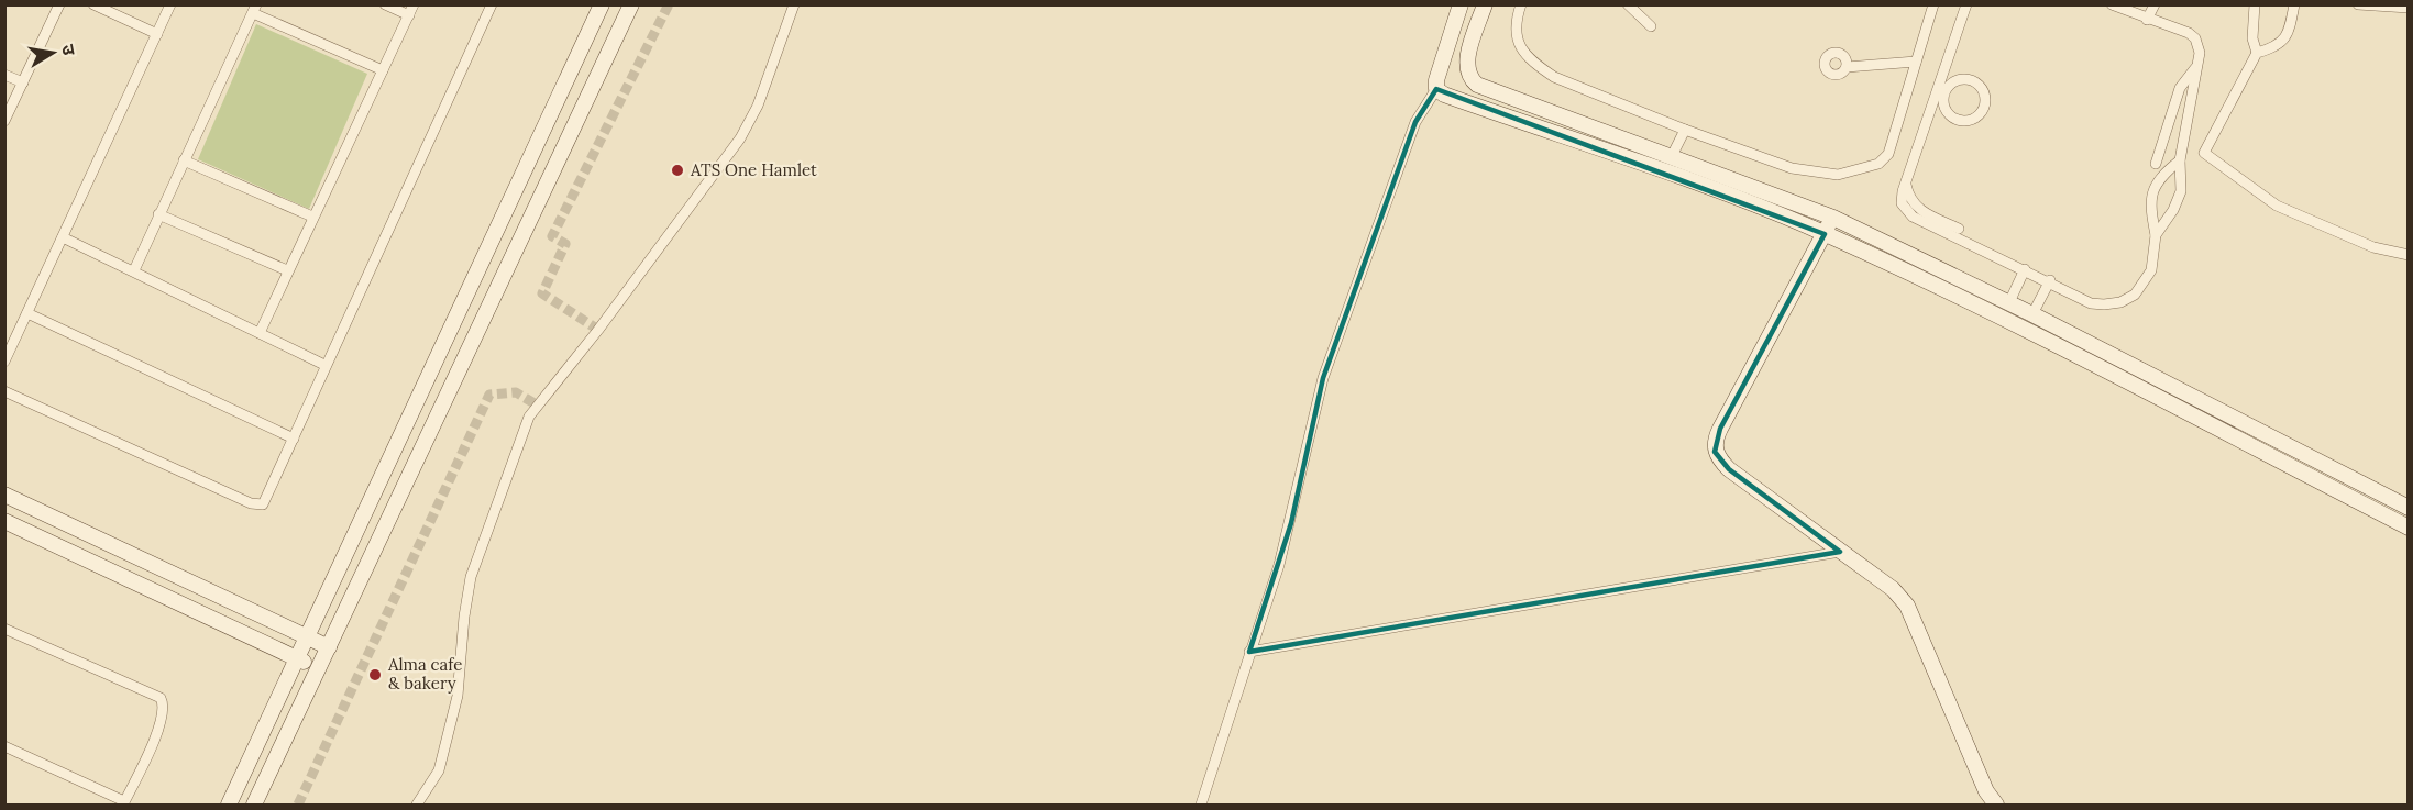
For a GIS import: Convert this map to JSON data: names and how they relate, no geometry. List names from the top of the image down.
{
  "places": ["ATS One Hamlet", "Alma cafe & bakery"],
  "north": "right"
}
